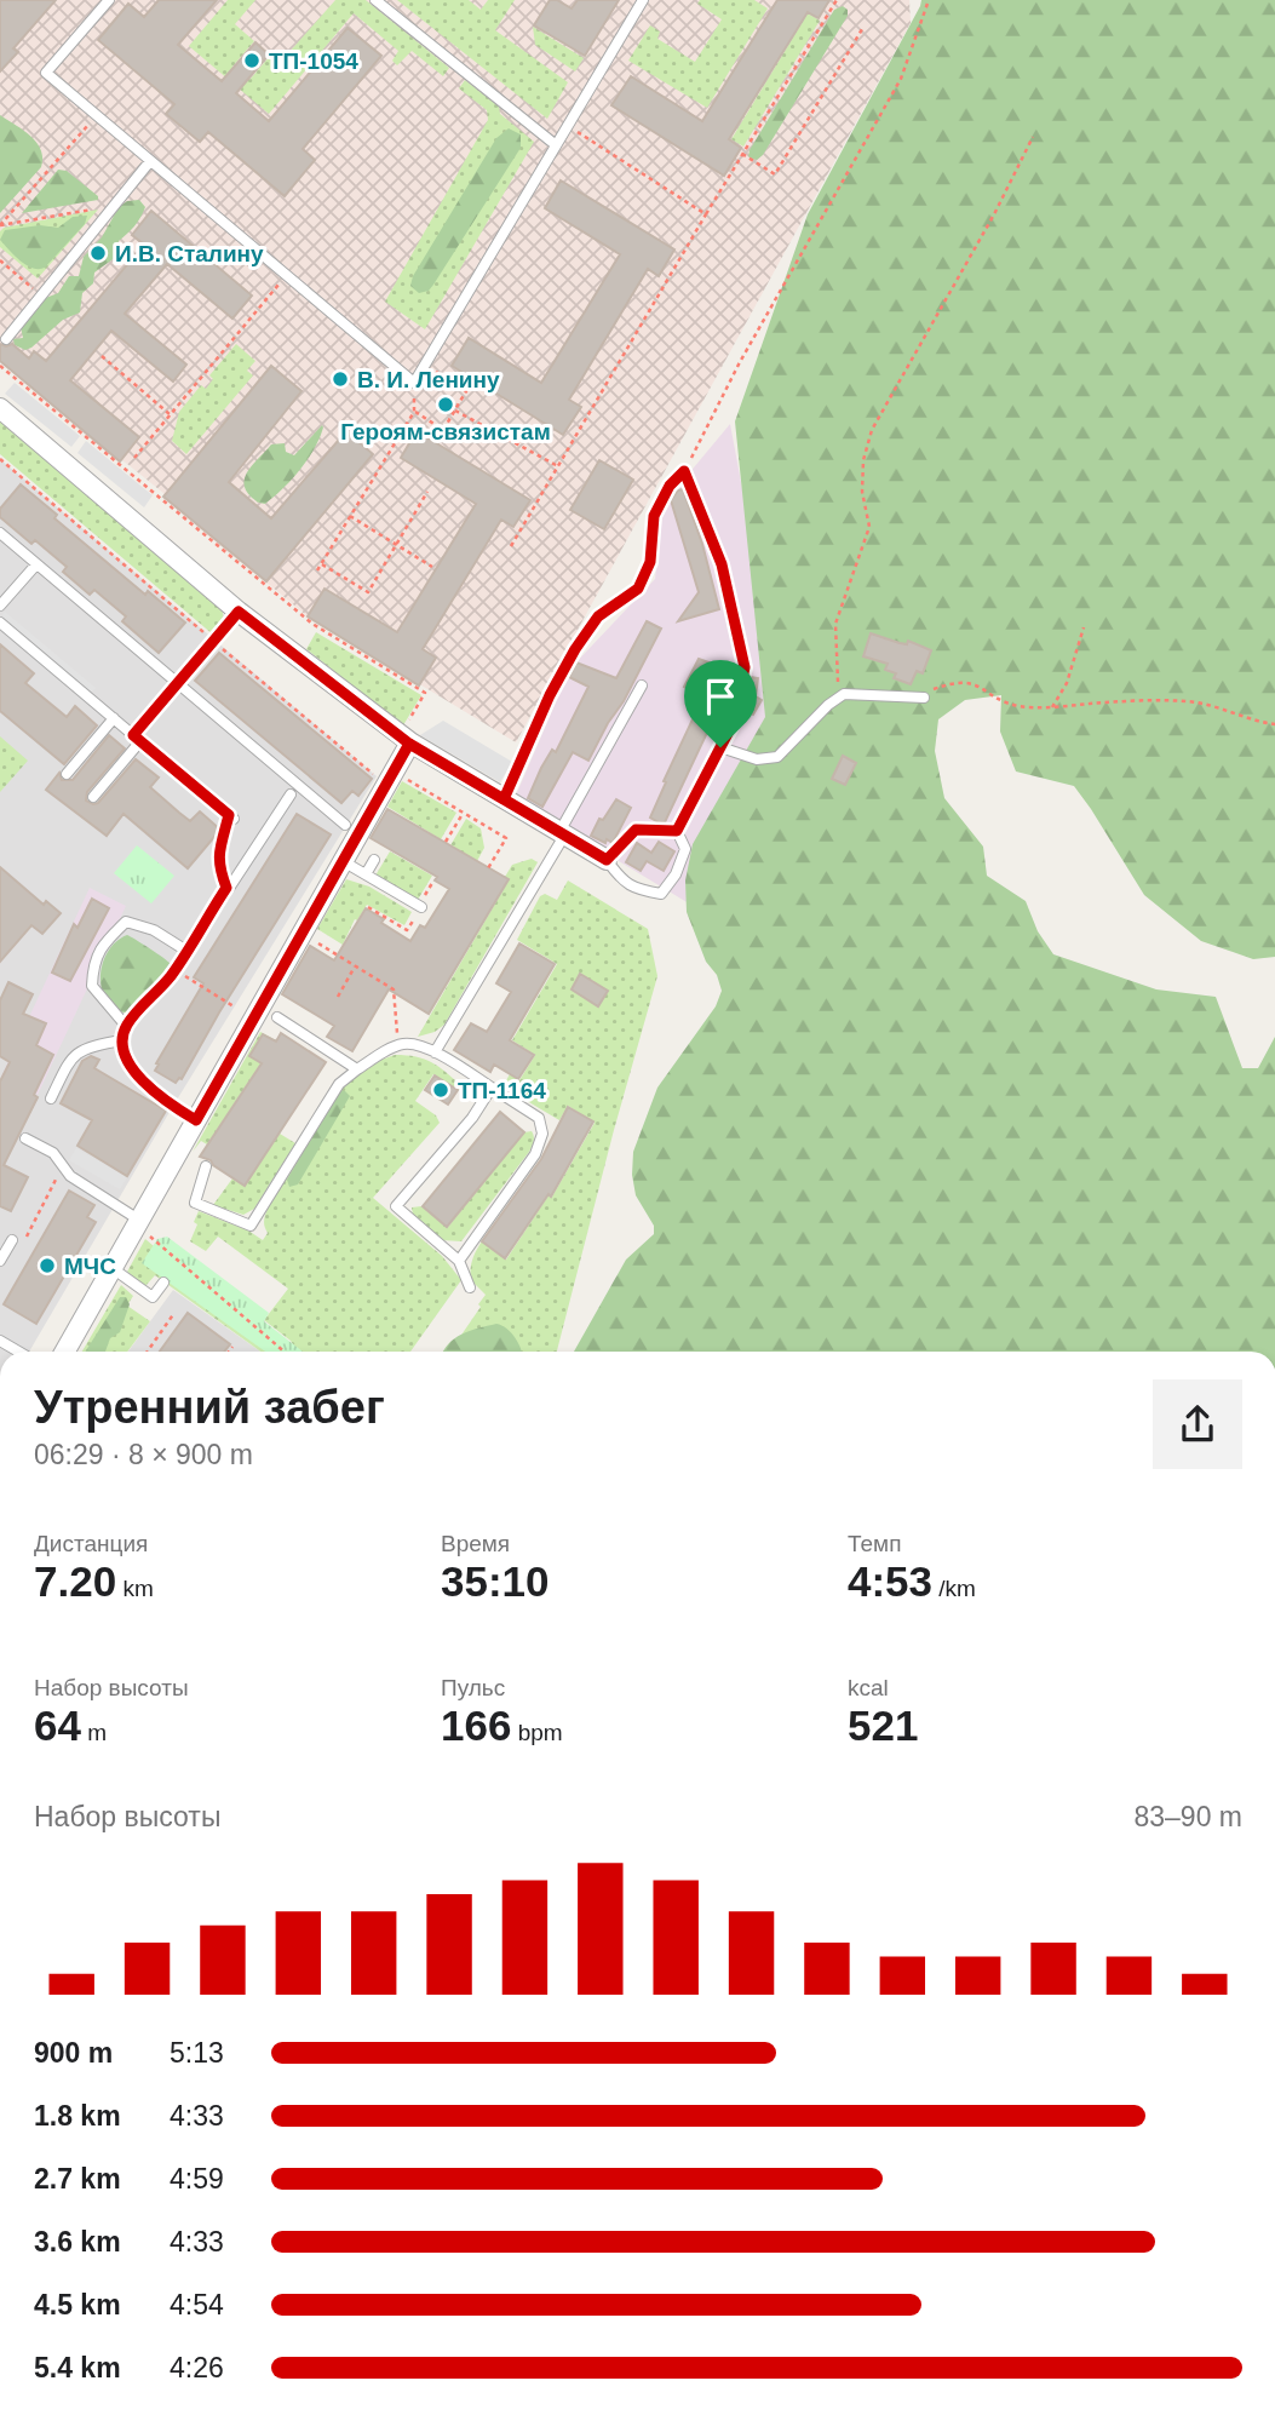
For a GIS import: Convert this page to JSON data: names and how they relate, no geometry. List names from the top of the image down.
{
  "places": [
    "ТП-1054",
    "И.В. Сталину",
    "В. И. Ленину",
    "Героям-связистам",
    "ТП-1164",
    "МЧС"
  ],
  "page": {
    "heading": ["Утренний забег", "06:29 · 8 × 900 m"],
    "stats": [
      ["Дистанция", "7.20 km"],
      ["Время", "35:10"],
      ["Темп", "4:53 /km"],
      ["Набор высоты", "64 m"],
      ["Пульс", "166 bpm"],
      ["kcal", "521"]
    ],
    "chart": ["Набор высоты", "83–90 m"],
    "list": [
      {
        "name": "900 m",
        "note": "5:13"
      },
      {
        "name": "1.8 km",
        "note": "4:33"
      },
      {
        "name": "2.7 km",
        "note": "4:59"
      },
      {
        "name": "3.6 km",
        "note": "4:33"
      },
      {
        "name": "4.5 km",
        "note": "4:54"
      },
      {
        "name": "5.4 km",
        "note": "4:26"
      }
    ]
  }
}
